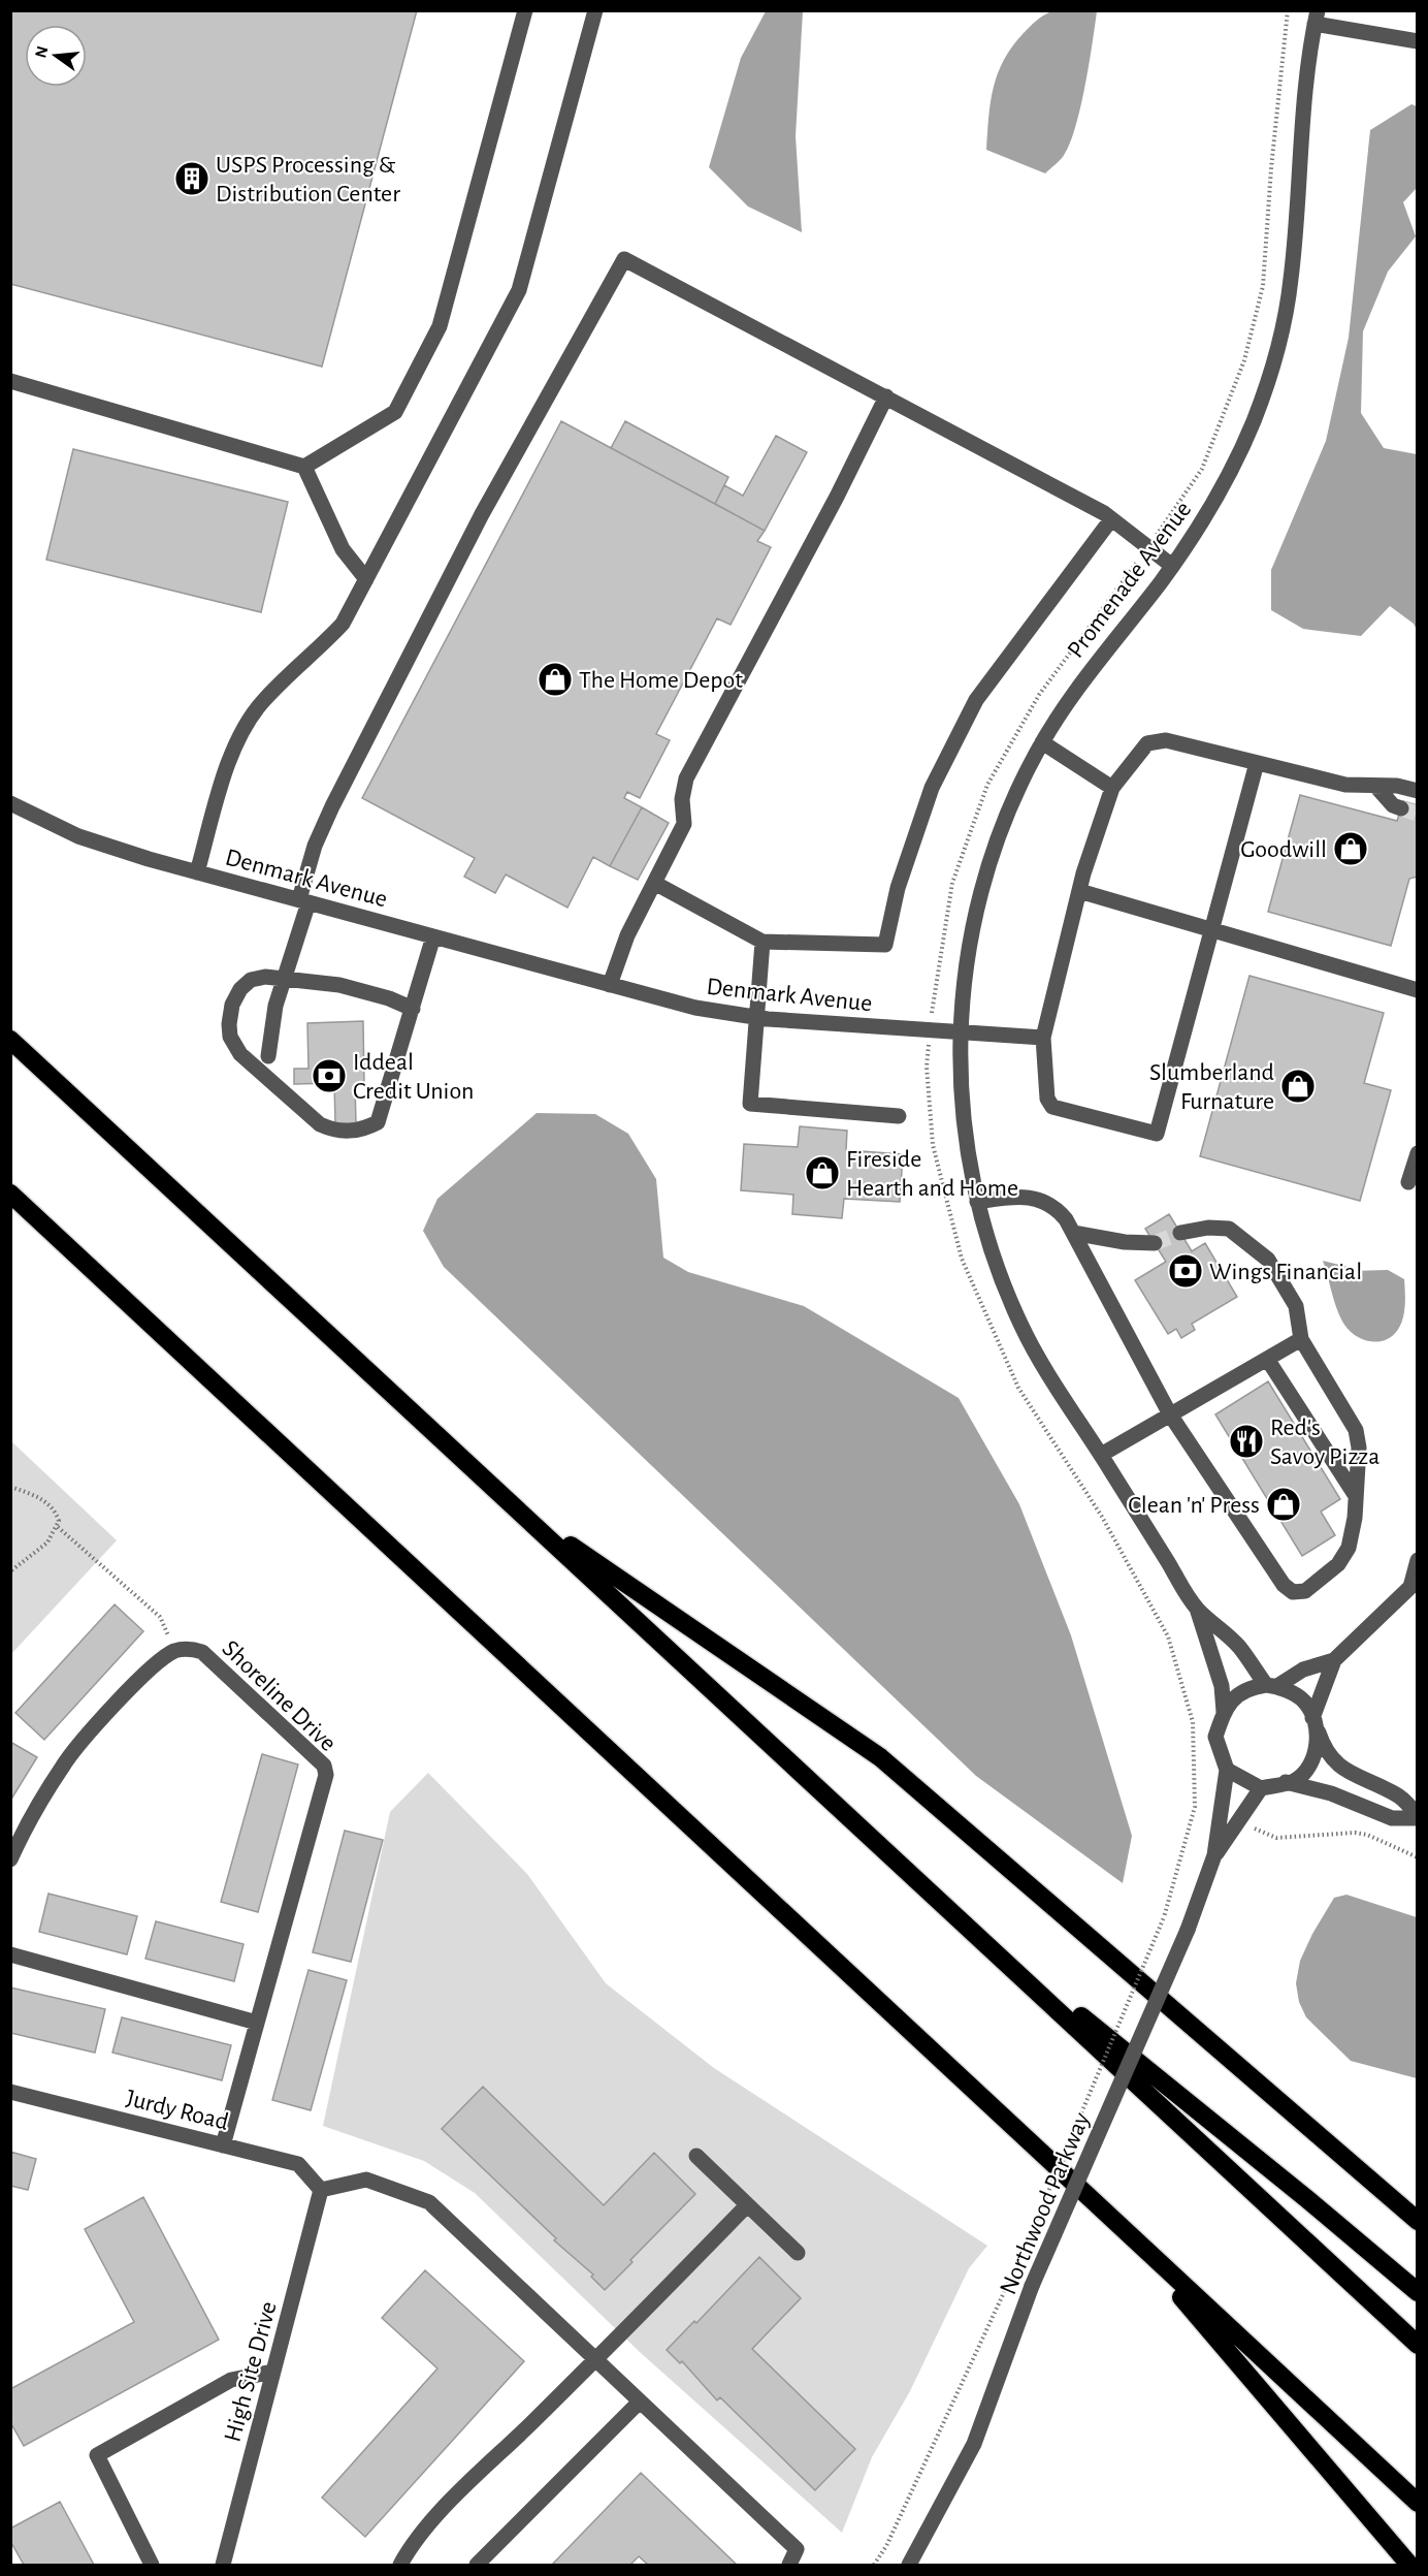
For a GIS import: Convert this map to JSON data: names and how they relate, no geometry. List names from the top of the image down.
{
  "streets": {
    "street": [
      "Promenade Avenue",
      "Denmark Avenue",
      "Shoreline Drive",
      "Jurdy Road",
      "Northwood Parkway",
      "High Site Drive"
    ]
  },
  "crossings": [
    ["Promenade Avenue", "Denmark Avenue"],
    ["Shoreline Drive", "Jurdy Road"],
    ["Jurdy Road", "High Site Drive"]
  ],
  "places": {
    "building": ["USPS Processing & Distribution Center"],
    "shop": [
      "The Home Depot",
      "Goodwill",
      "Slumberland Furnature",
      "Fireside Hearth and Home",
      "Clean 'n' Press"
    ],
    "bank": ["Iddeal Credit Union", "Wings Financial"],
    "restaurant": ["Red's Savoy Pizza"]
  },
  "north": "left"
}
